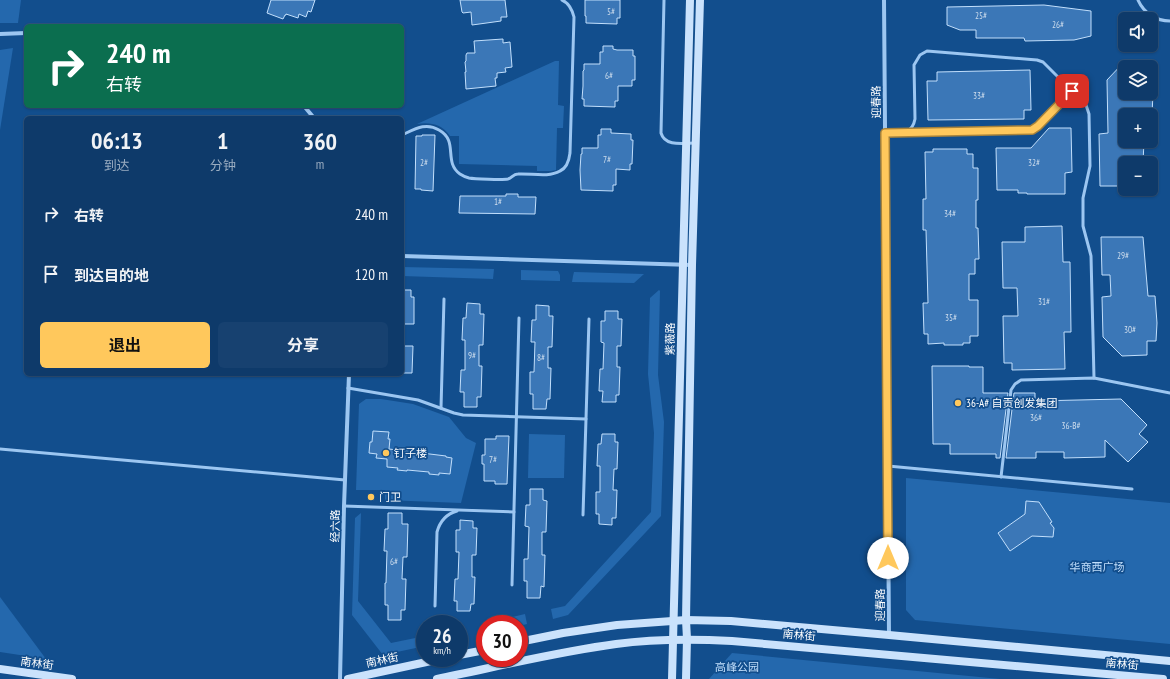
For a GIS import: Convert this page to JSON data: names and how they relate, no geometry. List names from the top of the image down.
{
  "streets": {
    "main road": ["紫薇路", "南林街"],
    "street": ["迎春路", "经六路"]
  },
  "crossings": [
    ["迎春路", "南林街"],
    ["紫薇路", "南林街"]
  ],
  "parks": ["华商西广场", "高峰公园"],
  "places": ["36-A# 自贡创发集团", "钉子楼", "门卫"],
  "house_numbers": [
    "5#",
    "25#",
    "26#",
    "6#",
    "33#",
    "7#",
    "2#",
    "32#",
    "1#",
    "34#",
    "29#",
    "31#",
    "35#",
    "30#",
    "9#",
    "8#",
    "36#",
    "36-B#",
    "7#",
    "6#"
  ],
  "page": {
    "map_buttons": ["+", "−"],
    "turn": ["240 m", "右转"],
    "eta": [
      "06:13",
      "到达",
      "1",
      "分钟",
      "360",
      "m"
    ],
    "list": [
      {
        "name": "右转",
        "value": "240 m"
      },
      {
        "name": "到达目的地",
        "value": "120 m"
      }
    ],
    "buttons": ["退出", "分享"],
    "speed": "26 km/h",
    "limit": "30"
  }
}
